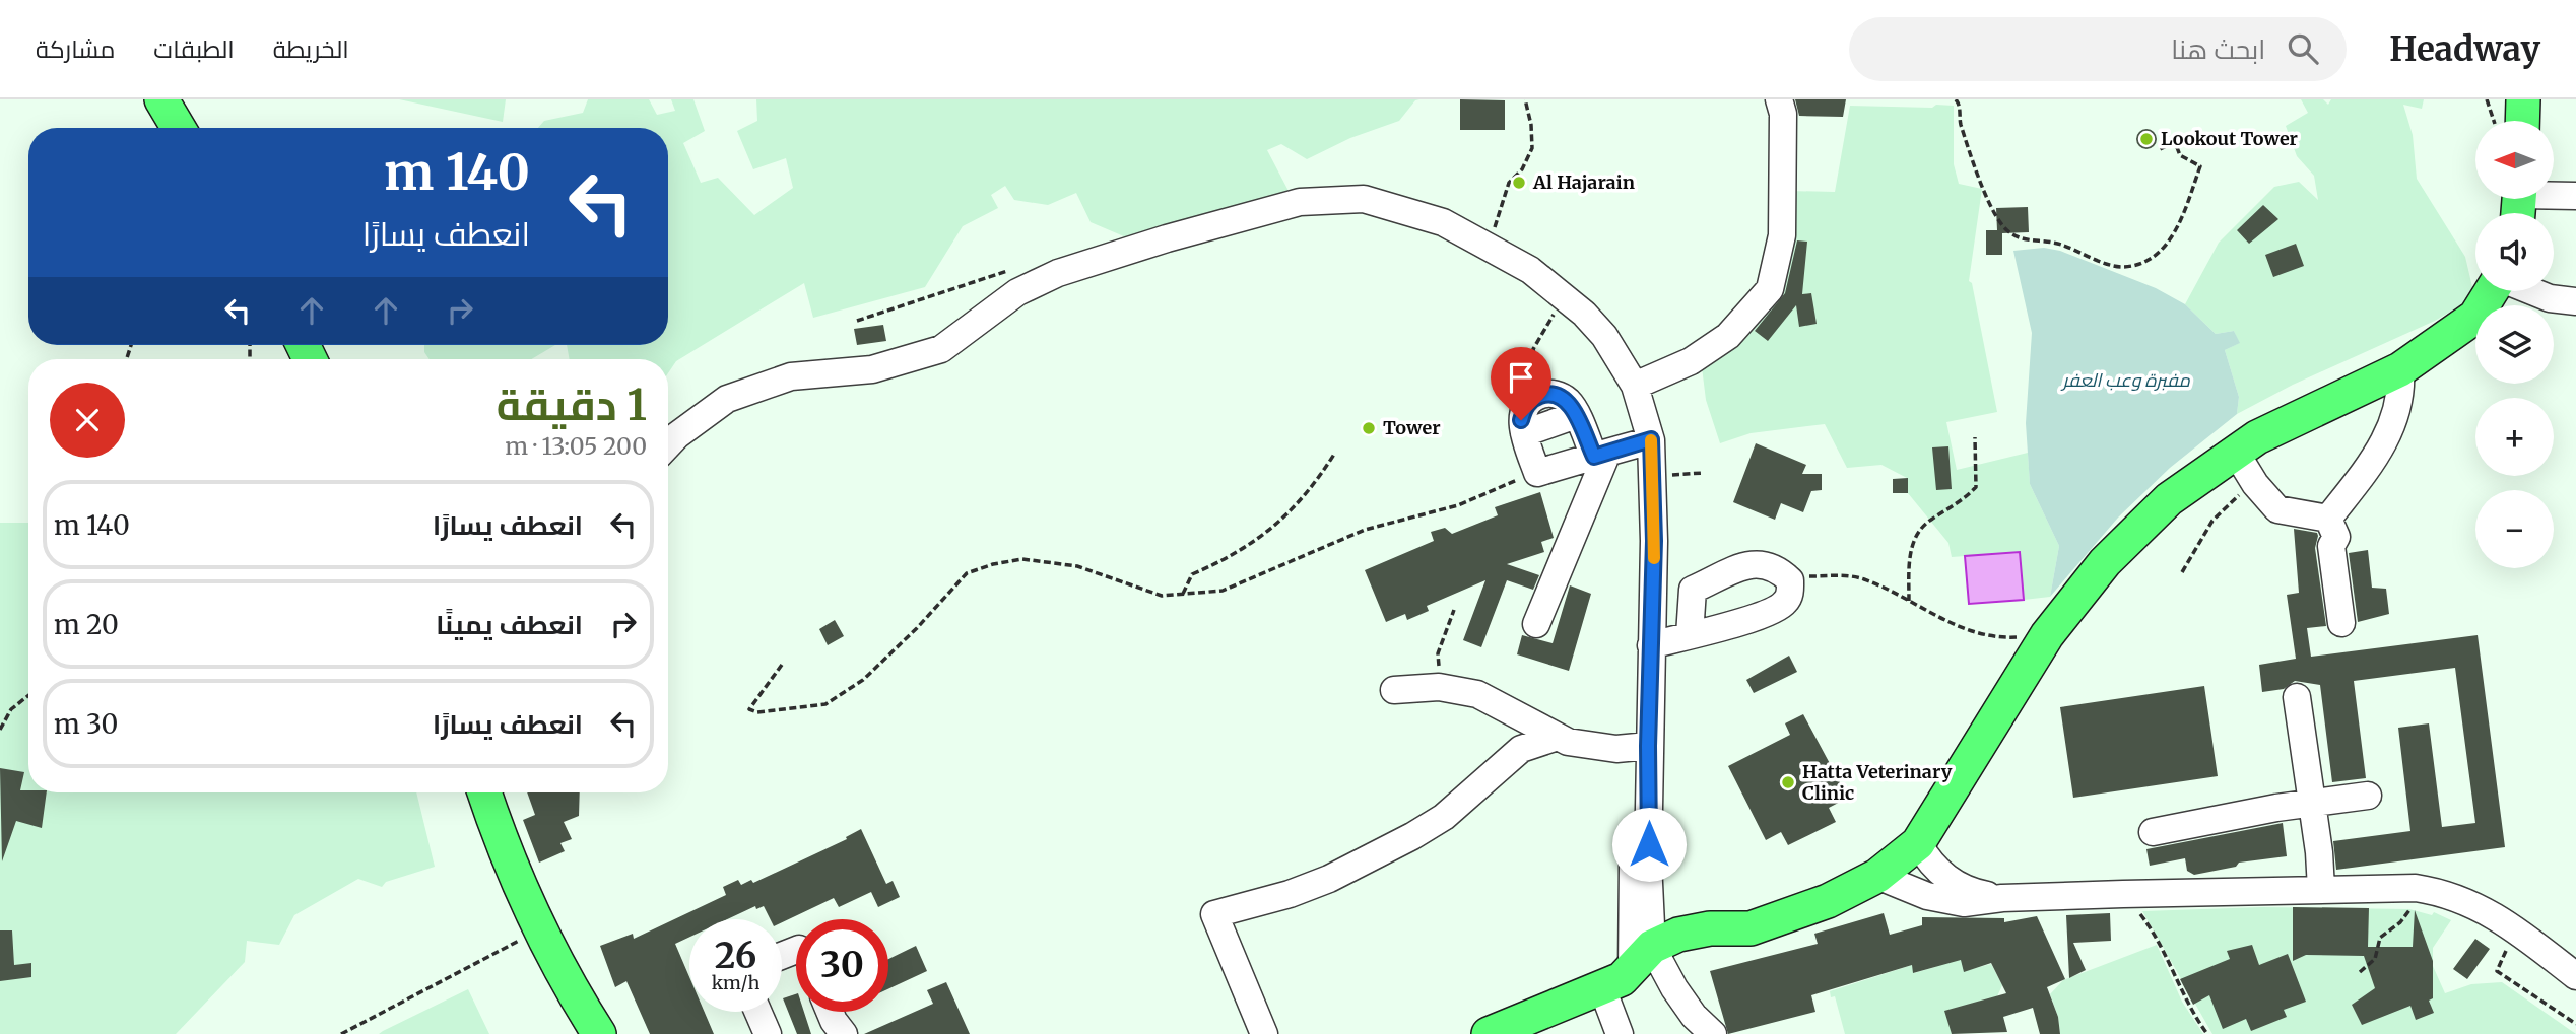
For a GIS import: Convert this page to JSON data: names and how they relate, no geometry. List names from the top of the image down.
{
  "parks": ["مفبرة وعب العفر"],
  "places": [
    "Lookout Tower",
    "Al Hajarain",
    "Tower",
    "Hatta Veterinary Clinic"
  ],
  "north": "left",
  "page": {
    "header": "Headway",
    "search": "ابحث هنا",
    "nav": ["الخريطة", "الطبقات", "مشاركة"],
    "map_buttons": ["+", "−"],
    "turn": ["140 m", "انعطف يسارًا"],
    "heading": ["1 دقيقة", "200 m · 13:05"],
    "list": [
      {
        "name": "انعطف يسارًا",
        "value": "140 m"
      },
      {
        "name": "انعطف يمينًا",
        "value": "20 m"
      },
      {
        "name": "انعطف يسارًا",
        "value": "30 m"
      }
    ],
    "speed": "26 km/h",
    "limit": "30"
  }
}
